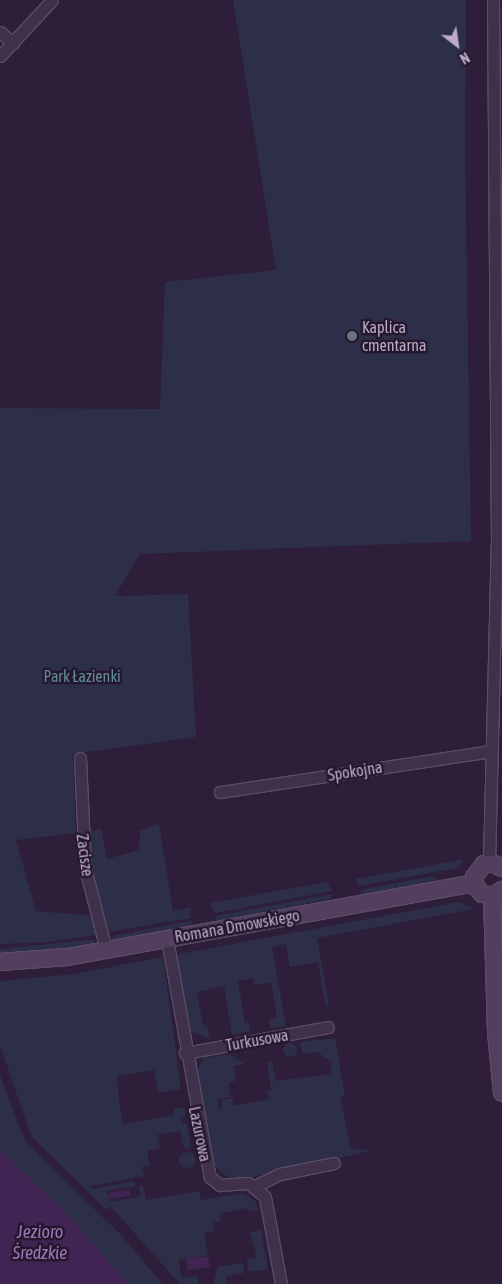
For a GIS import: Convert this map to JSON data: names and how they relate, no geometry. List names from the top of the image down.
{
  "streets": {
    "street": [
      "Spokojna",
      "Zacisze",
      "Romana Dmowskiego",
      "Turkusowa",
      "Lazurowa"
    ]
  },
  "crossings": [
    ["Zacisze", "Romana Dmowskiego"],
    ["Romana Dmowskiego", "Lazurowa"],
    ["Turkusowa", "Lazurowa"]
  ],
  "water": ["Jezioro Średzkie"],
  "parks": ["Park Łazienki"],
  "places": ["Kaplica cmentarna"],
  "north": "bottom right"
}
